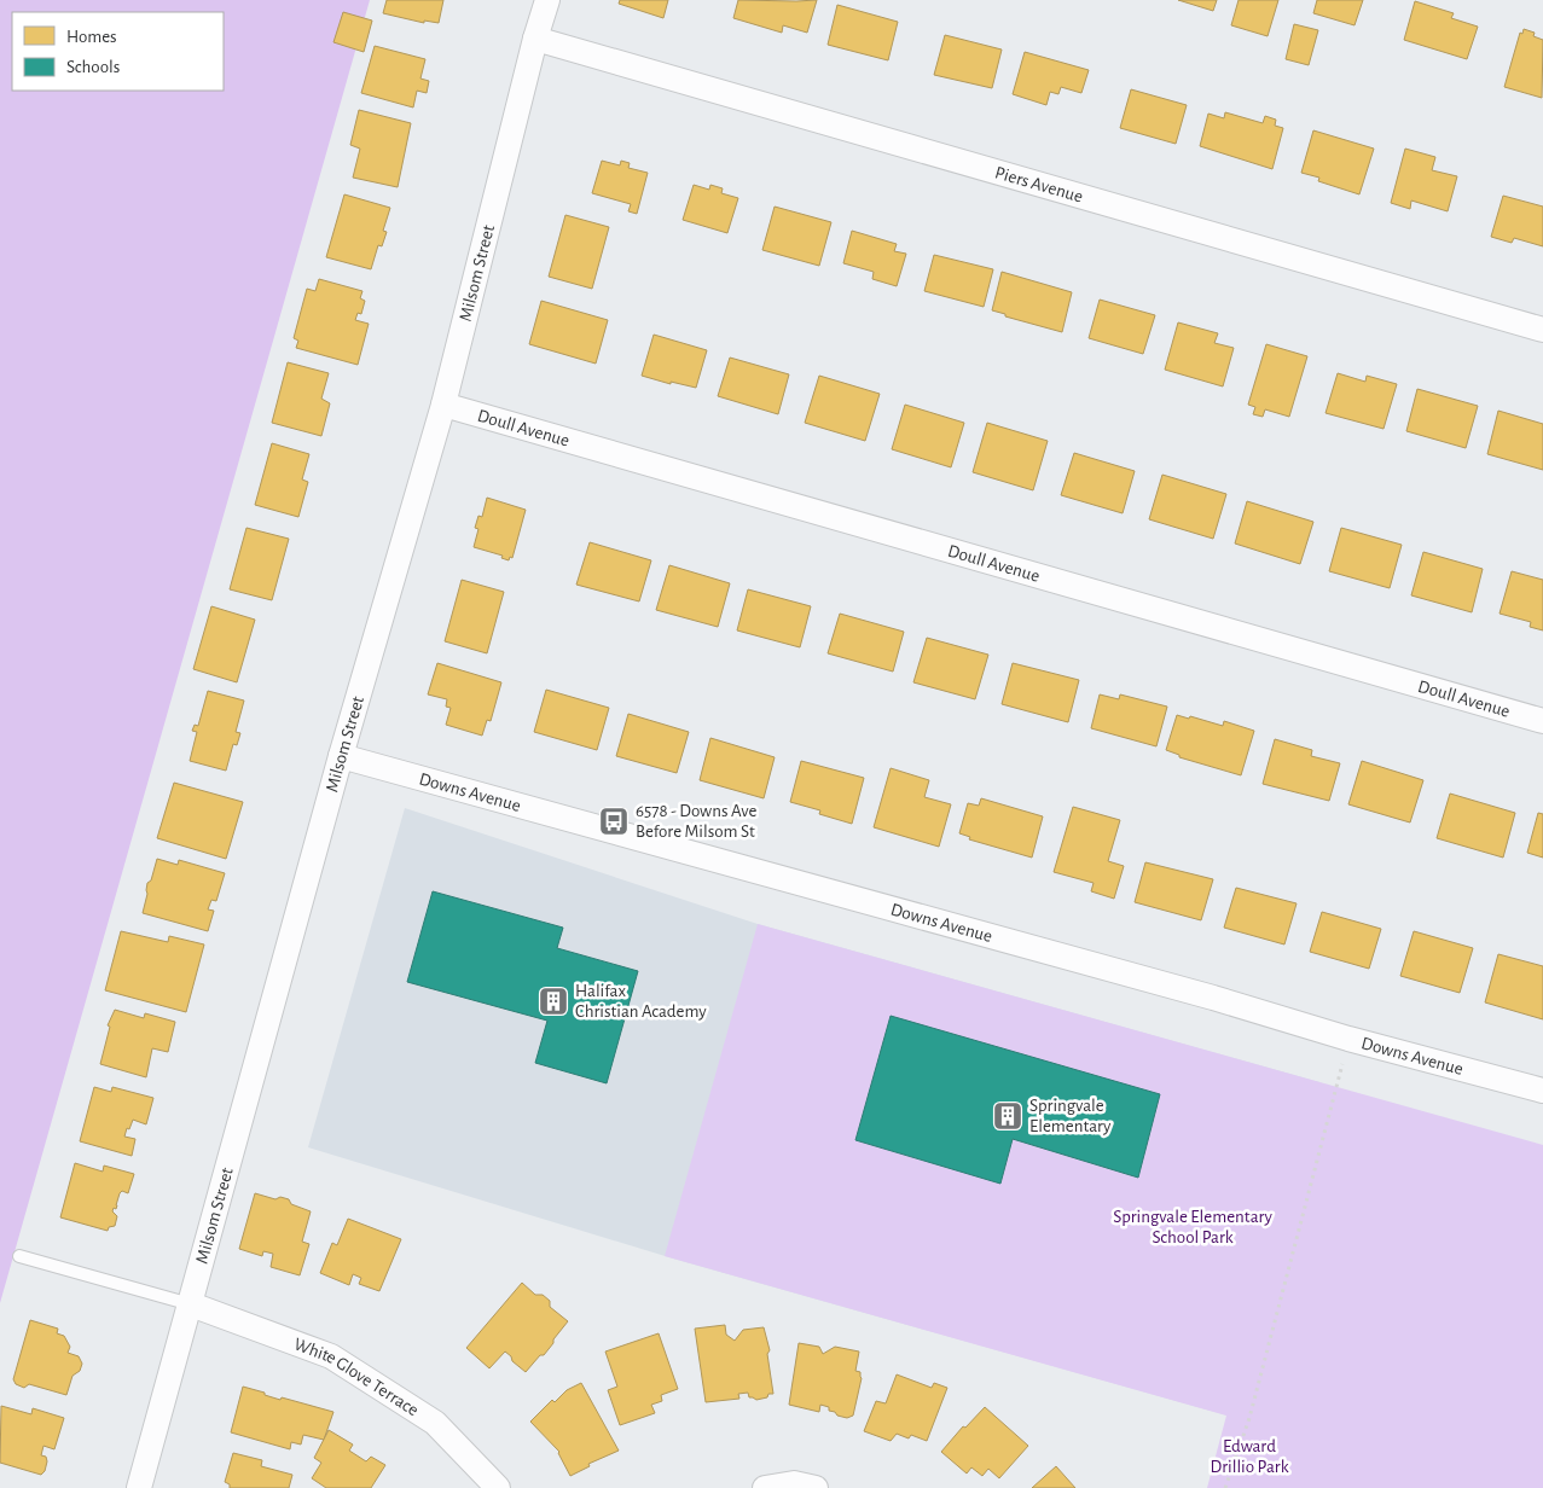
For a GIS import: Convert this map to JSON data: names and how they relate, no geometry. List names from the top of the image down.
{
  "streets": {
    "street": [
      "Piers Avenue",
      "Milsom Street",
      "Doull Avenue",
      "Downs Avenue",
      "White Glove Terrace"
    ]
  },
  "crossings": [
    ["Piers Avenue", "Milsom Street"],
    ["Milsom Street", "Doull Avenue"],
    ["Milsom Street", "Downs Avenue"],
    ["Milsom Street", "White Glove Terrace"]
  ],
  "parks": ["Springvale Elementary School Park", "Edward Drillio Park"],
  "places": {
    "bus stop": ["6578 - Downs Ave Before Milsom St"],
    "building": ["Halifax Christian Academy", "Springvale Elementary"]
  },
  "legend": ["Homes", "Schools"]
}
